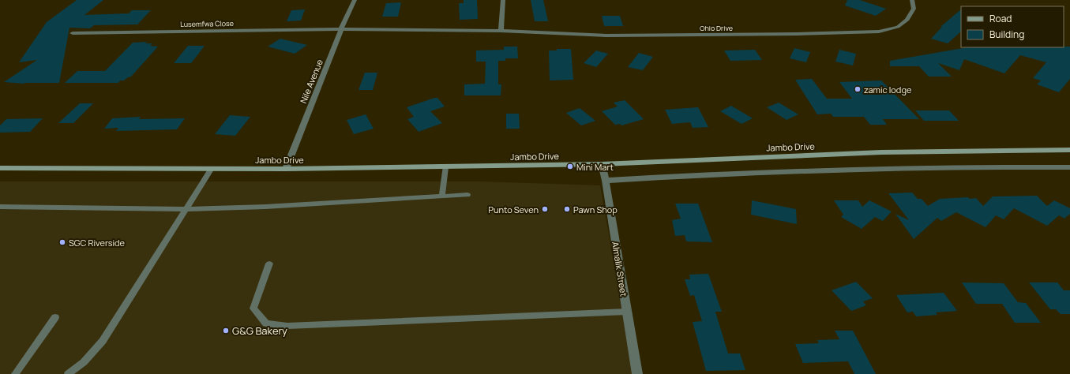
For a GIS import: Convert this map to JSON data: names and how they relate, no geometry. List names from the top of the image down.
{
  "streets": {
    "main road": ["Jambo Drive"],
    "street": [
      "Lusemfwa Close",
      "Ohio Drive",
      "Nile Avenue",
      "Almalik Street"
    ]
  },
  "crossings": [
    ["Lusemfwa Close", "Ohio Drive"],
    ["Lusemfwa Close", "Nile Avenue"],
    ["Ohio Drive", "Nile Avenue"],
    ["Nile Avenue", "Jambo Drive"],
    ["Jambo Drive", "Almalik Street"]
  ],
  "places": [
    "zamic lodge",
    "Mini Mart",
    "Punto Seven",
    "Pawn Shop",
    "SGC Riverside",
    "G&G Bakery"
  ],
  "legend": ["Road", "Building"]
}
